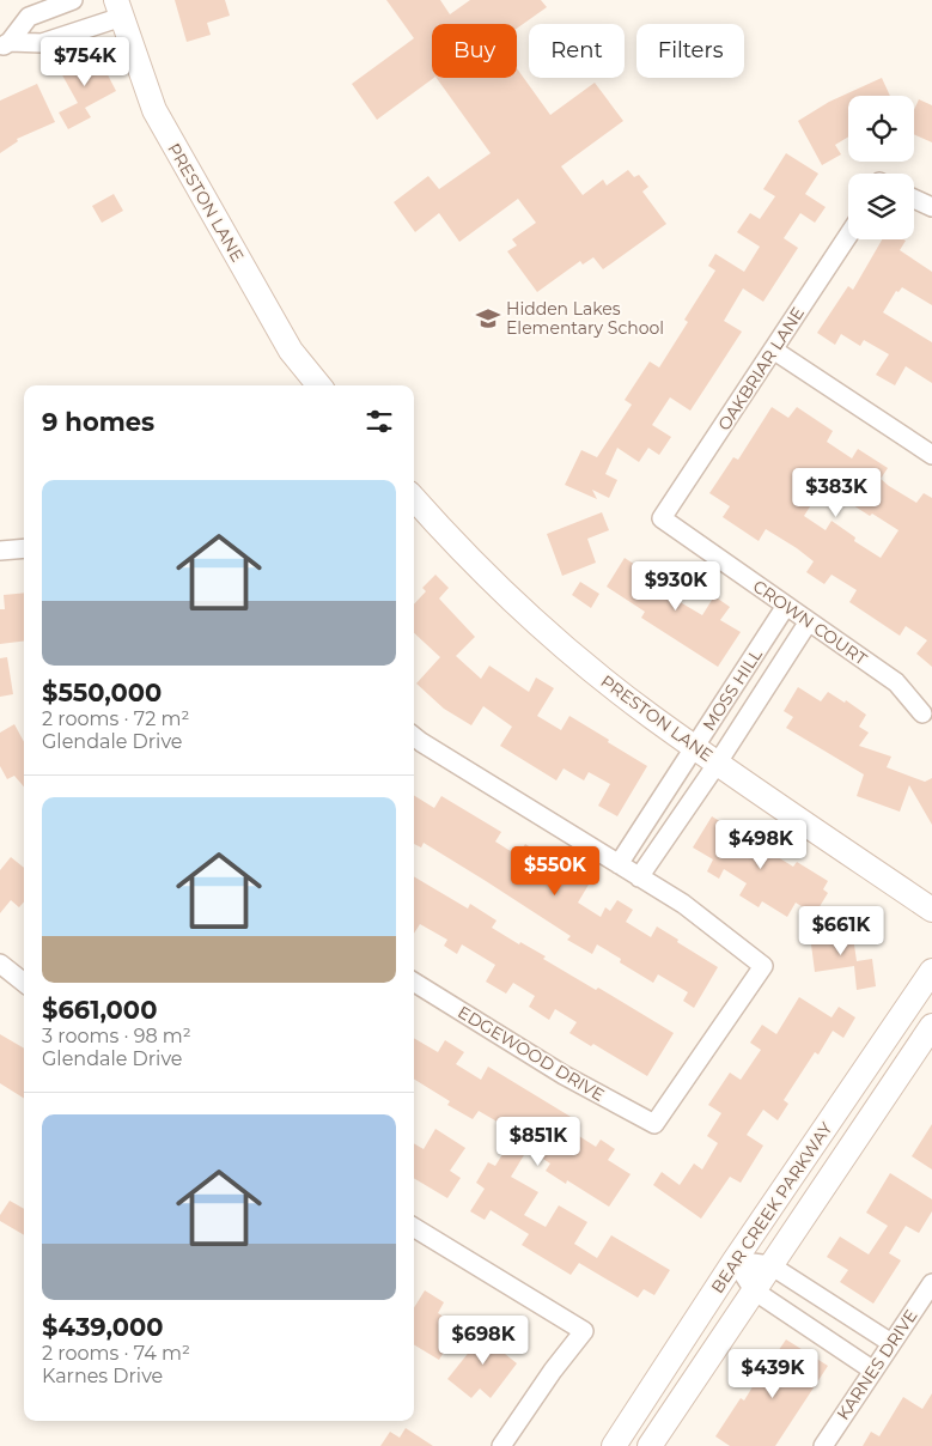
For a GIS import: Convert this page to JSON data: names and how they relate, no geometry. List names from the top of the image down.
{
  "streets": {
    "street": [
      "PRESTON LANE",
      "OAKBRIAR LANE",
      "CROWN COURT",
      "MOSS HILL",
      "EDGEWOOD DRIVE",
      "BEAR CREEK PARKWAY",
      "KARNES DRIVE"
    ]
  },
  "crossings": [
    ["PRESTON LANE", "MOSS HILL"],
    ["OAKBRIAR LANE", "CROWN COURT"],
    ["CROWN COURT", "MOSS HILL"],
    ["MOSS HILL", "EDGEWOOD DRIVE"]
  ],
  "places": {
    "school or university": ["Hidden Lakes Elementary School"]
  },
  "page": {
    "chip": ["Buy", "Rent", "Filters"],
    "price": [
      "$754K",
      "$383K",
      "$930K",
      "$498K",
      "$550K",
      "$661K",
      "$851K",
      "$698K",
      "$439K"
    ],
    "heading": "9 homes",
    "list": [
      {
        "name": "$550,000",
        "note": "2 rooms · 72 m² · Glendale Drive"
      },
      {
        "name": "$661,000",
        "note": "3 rooms · 98 m² · Glendale Drive"
      },
      {
        "name": "$439,000",
        "note": "2 rooms · 74 m² · Karnes Drive"
      }
    ]
  }
}
